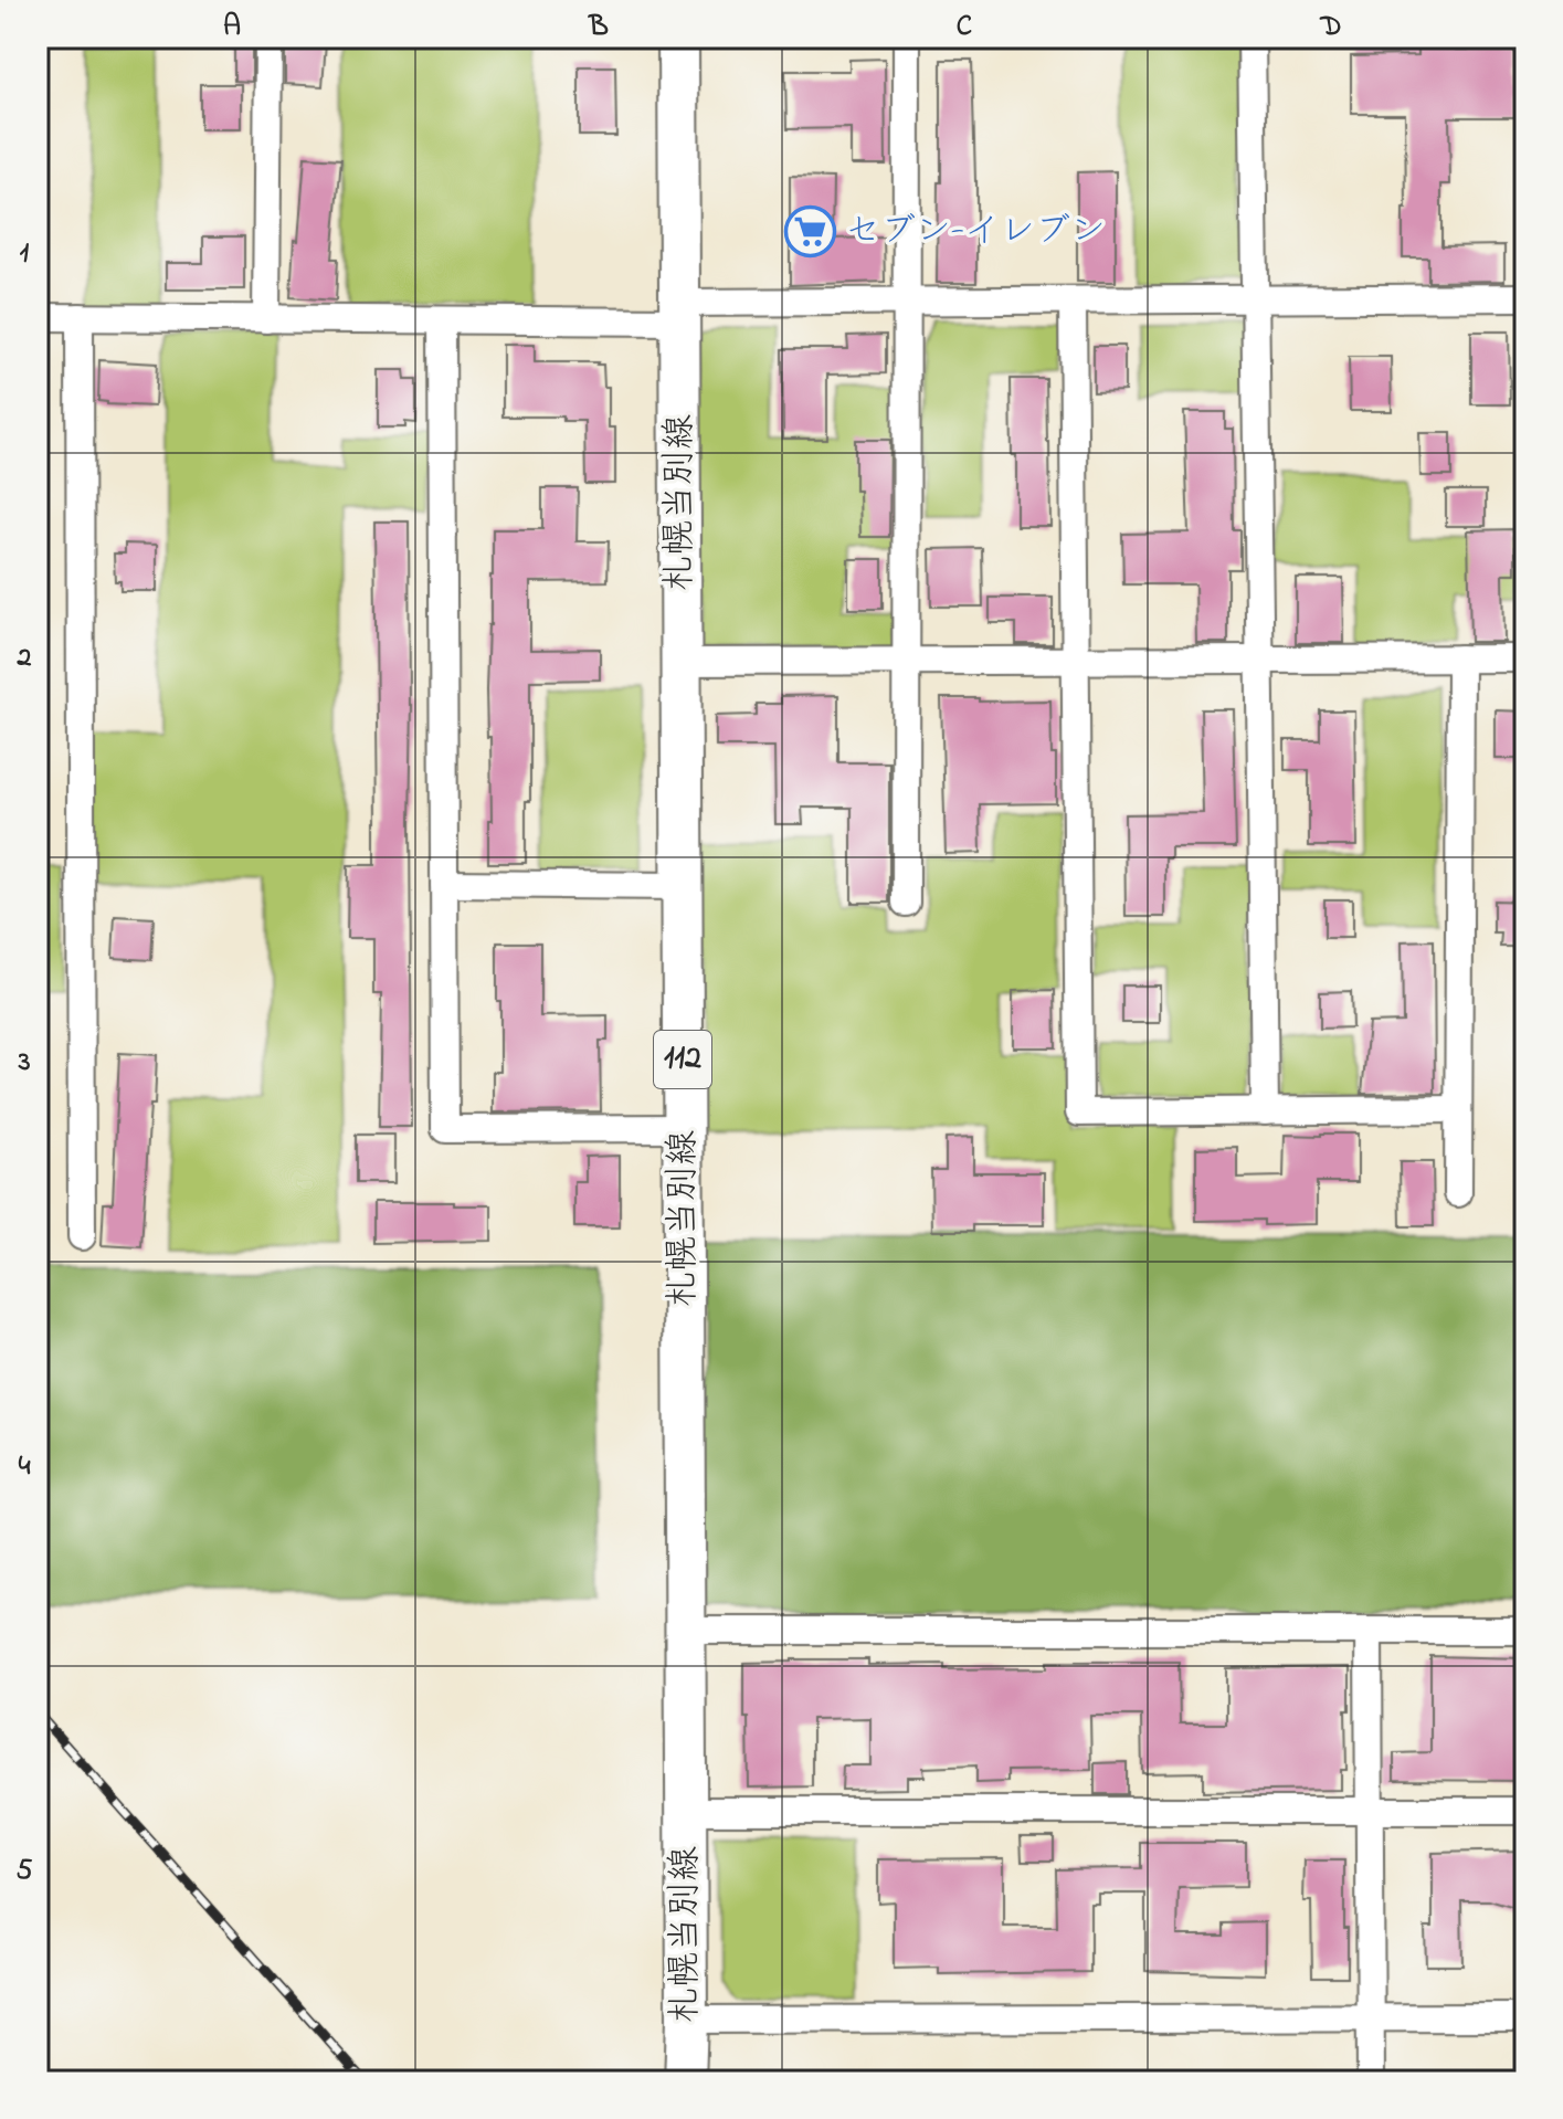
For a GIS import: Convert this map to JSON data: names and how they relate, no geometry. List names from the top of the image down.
{
  "streets": {
    "main road": ["札幌当別線", "112"]
  },
  "places": {
    "supermarket": ["セブン-イレブン"]
  },
  "grid": {
    "columns": [
      "A",
      "B",
      "C",
      "D"
    ],
    "rows": [
      "1",
      "2",
      "3",
      "4",
      "5"
    ]
  }
}
